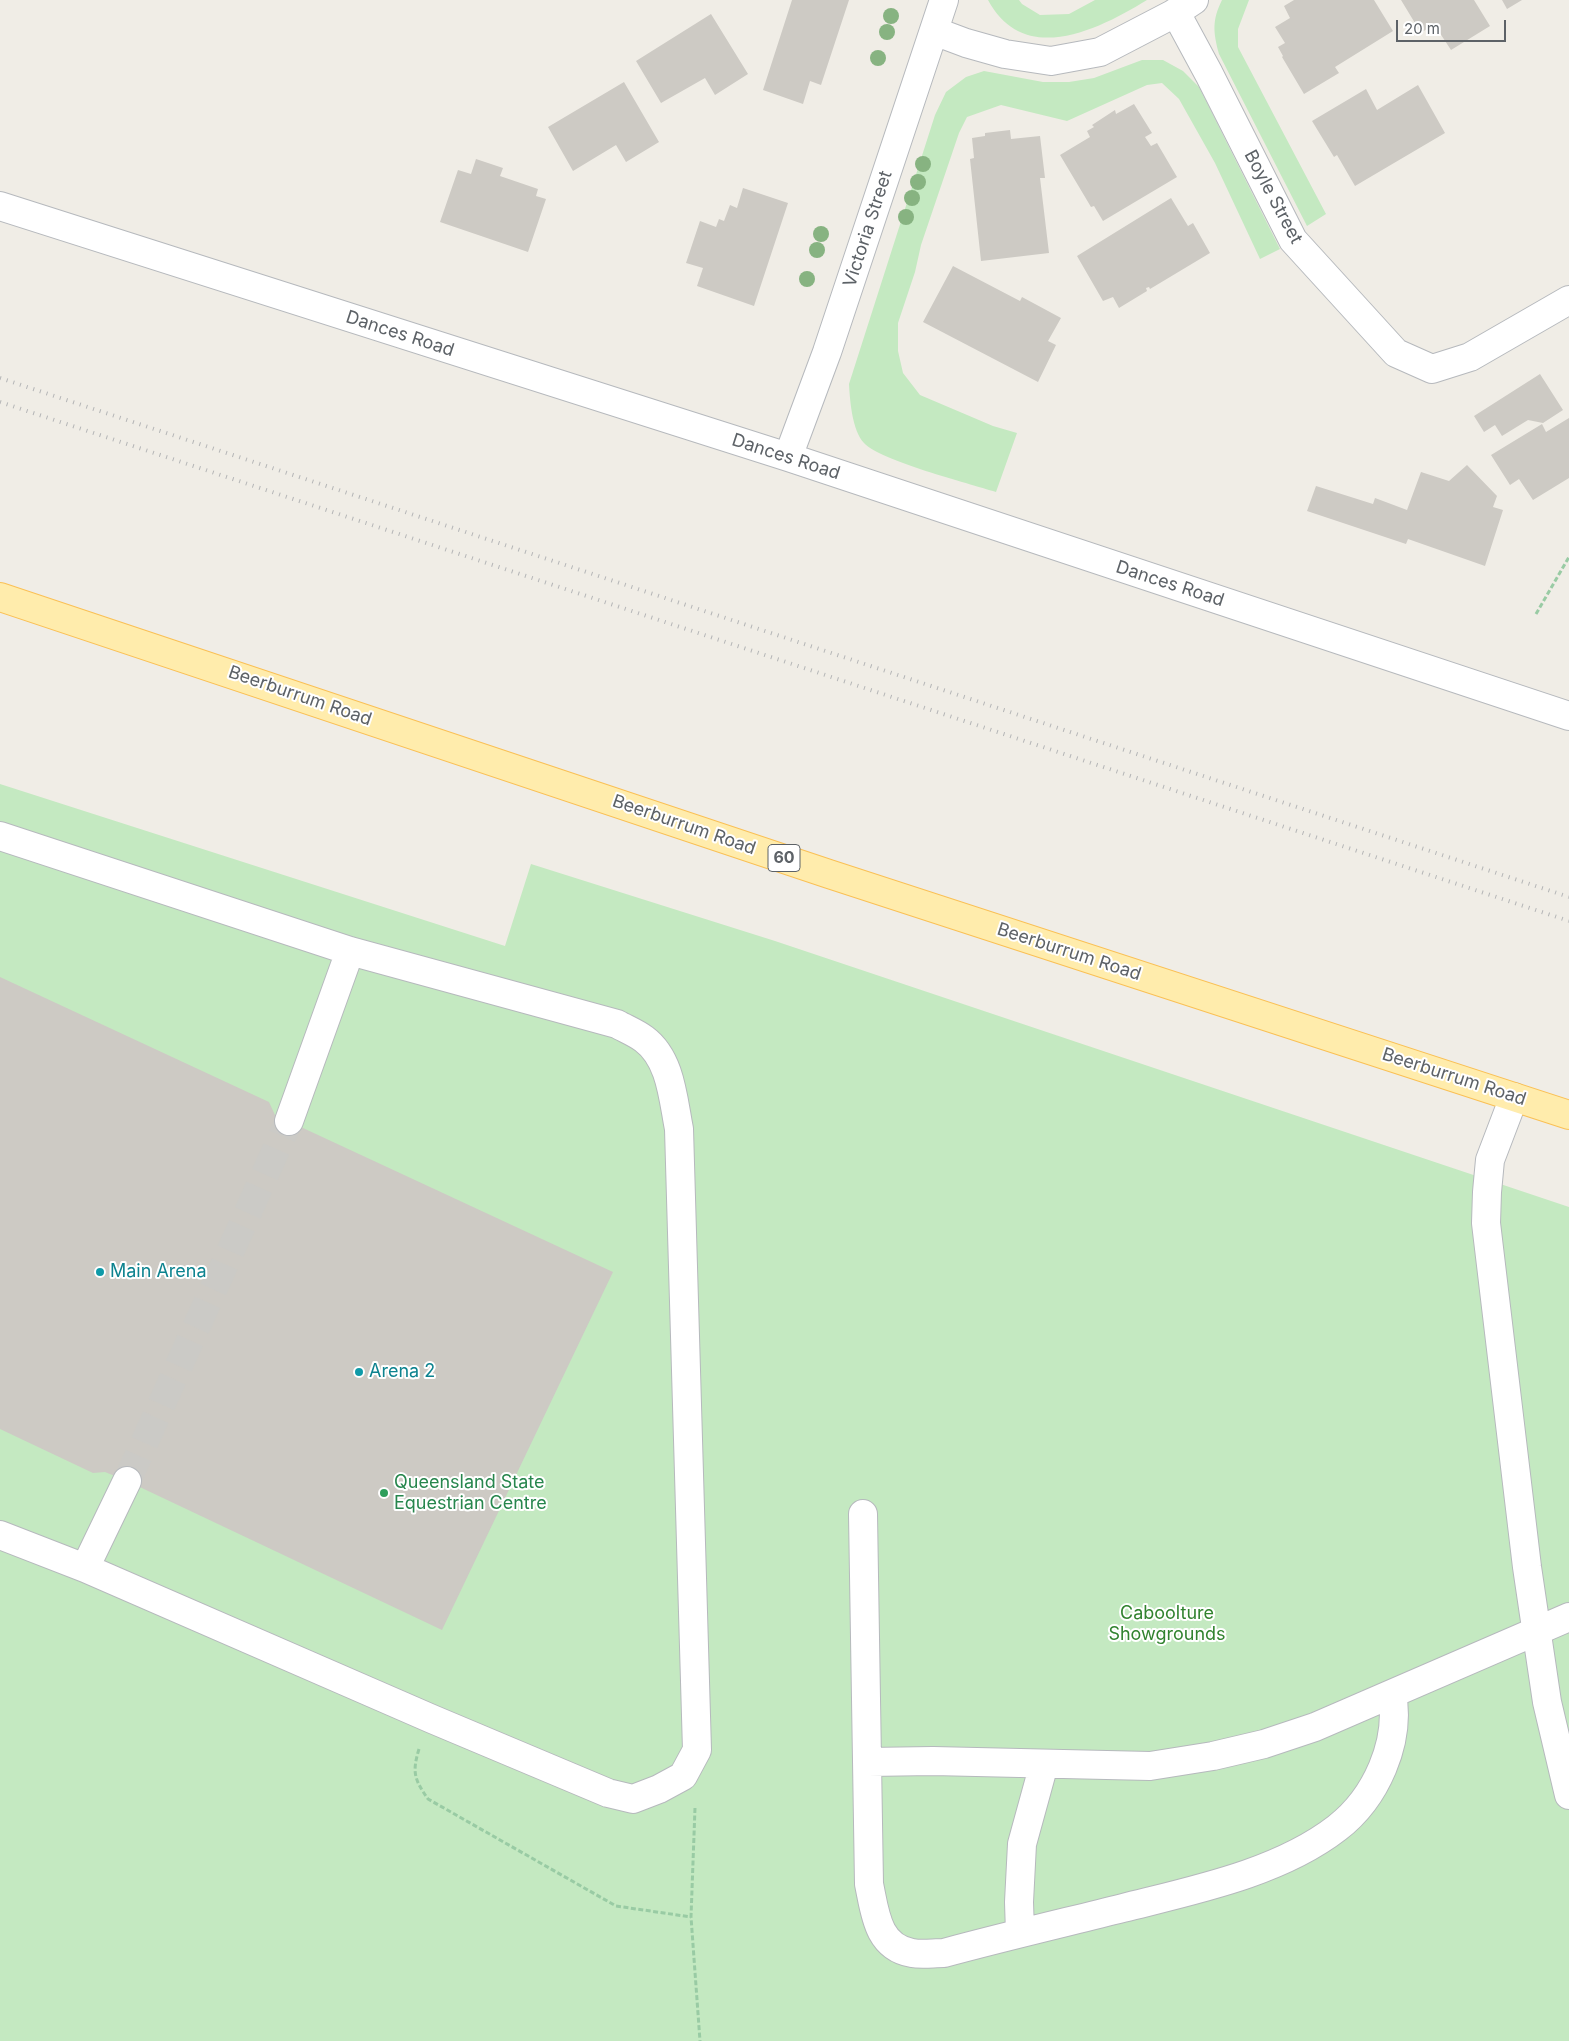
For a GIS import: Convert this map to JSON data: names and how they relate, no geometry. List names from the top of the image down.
{
  "streets": {
    "main road": ["Beerburrum Road", "60"],
    "street": ["Boyle Street", "Victoria Street", "Dances Road"]
  },
  "crossings": [
    ["Victoria Street", "Dances Road"]
  ],
  "parks": ["Caboolture Showgrounds"],
  "places": ["Main Arena", "Arena 2", "Queensland State Equestrian Centre"],
  "scale_bar": "20 m"
}
